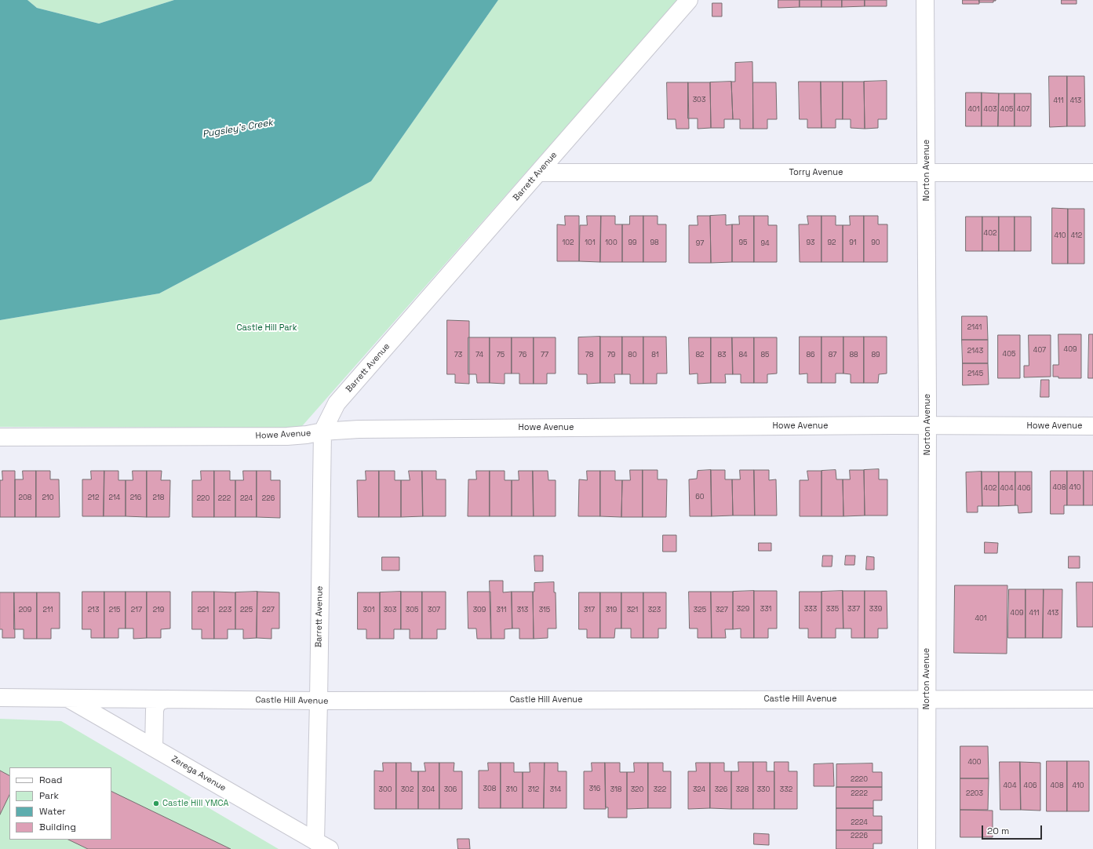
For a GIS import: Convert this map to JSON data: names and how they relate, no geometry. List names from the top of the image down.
{
  "streets": {
    "street": [
      "Norton Avenue",
      "Torry Avenue",
      "Barrett Avenue",
      "Howe Avenue",
      "Castle Hill Avenue",
      "Zerega Avenue"
    ]
  },
  "crossings": [
    ["Norton Avenue", "Torry Avenue"],
    ["Norton Avenue", "Howe Avenue"],
    ["Norton Avenue", "Castle Hill Avenue"],
    ["Torry Avenue", "Barrett Avenue"],
    ["Barrett Avenue", "Howe Avenue"],
    ["Barrett Avenue", "Castle Hill Avenue"],
    ["Barrett Avenue", "Zerega Avenue"],
    ["Castle Hill Avenue", "Zerega Avenue"]
  ],
  "water": ["Pugsley's Creek"],
  "parks": ["Castle Hill Park"],
  "places": ["Castle Hill YMCA"],
  "house_numbers": [
    "303",
    "411",
    "413",
    "401",
    "403",
    "405",
    "407",
    "402",
    "410",
    "412",
    "102",
    "101",
    "100",
    "99",
    "98",
    "95",
    "93",
    "92",
    "91",
    "90",
    "97",
    "94",
    "2141",
    "409",
    "407",
    "2143",
    "405",
    "73",
    "74",
    "75",
    "76",
    "77",
    "78",
    "79",
    "80",
    "81",
    "82",
    "83",
    "84",
    "85",
    "86",
    "87",
    "88",
    "89",
    "2145",
    "408",
    "410",
    "402",
    "404",
    "406",
    "60",
    "208",
    "210",
    "212",
    "214",
    "216",
    "218",
    "220",
    "222",
    "224",
    "226",
    "329",
    "331",
    "333",
    "335",
    "337",
    "339",
    "209",
    "211",
    "213",
    "215",
    "217",
    "219",
    "221",
    "223",
    "225",
    "227",
    "301",
    "303",
    "305",
    "307",
    "309",
    "311",
    "313",
    "315",
    "317",
    "319",
    "321",
    "323",
    "325",
    "327",
    "409",
    "411",
    "413",
    "401",
    "400",
    "2220",
    "404",
    "406",
    "408",
    "410",
    "308",
    "316",
    "300",
    "302",
    "304",
    "306",
    "310",
    "312",
    "314",
    "318",
    "320",
    "322",
    "324",
    "326",
    "328",
    "330",
    "332",
    "2222",
    "2203",
    "2224",
    "2226"
  ],
  "legend": [
    "Road",
    "Park",
    "Water",
    "Building"
  ],
  "scale_bar": "20 m"
}
